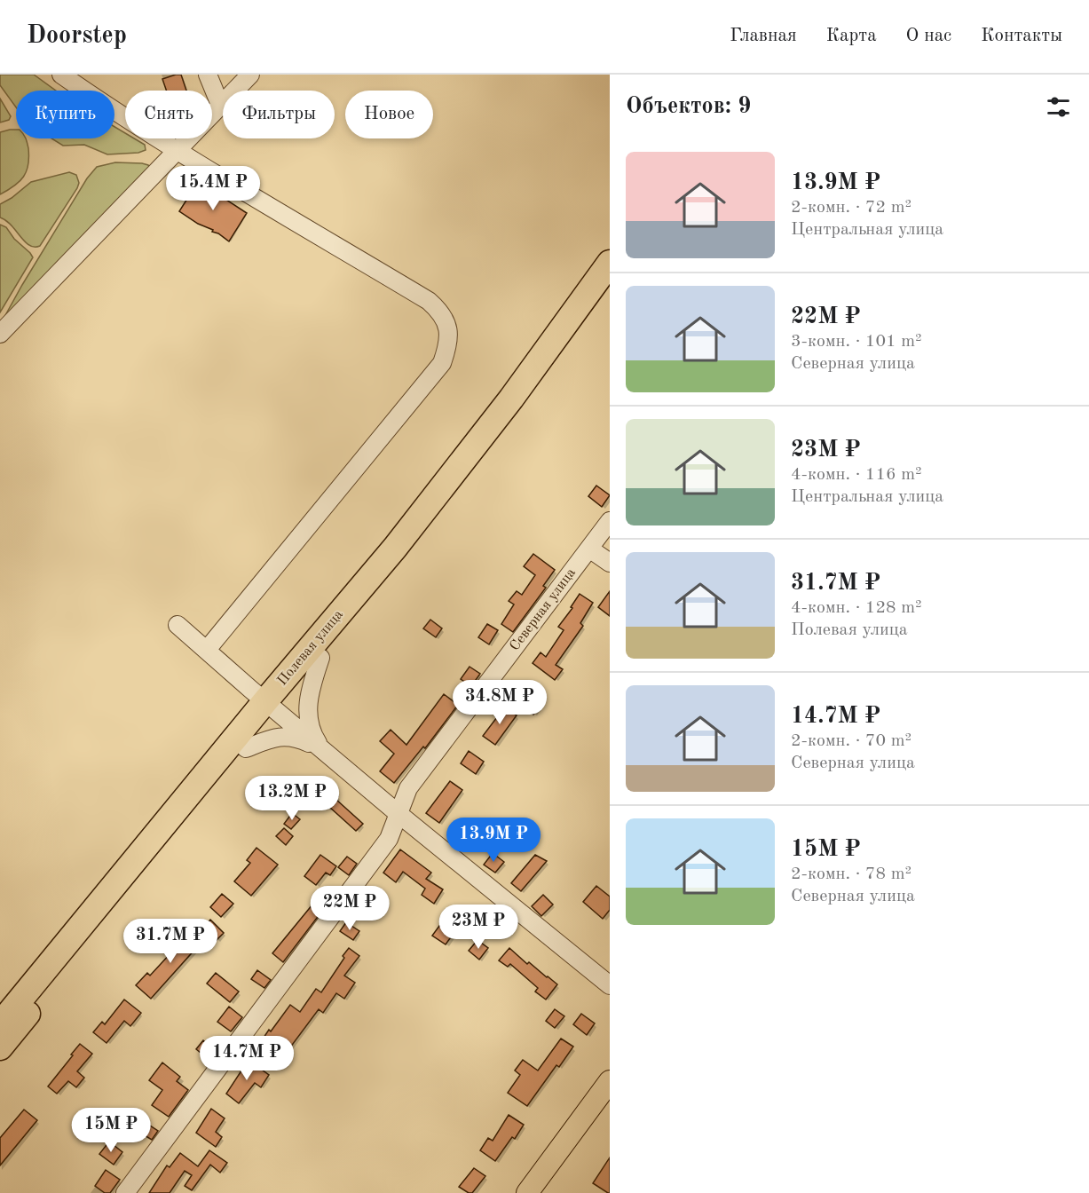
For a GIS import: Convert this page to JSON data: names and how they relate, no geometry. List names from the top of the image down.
{
  "streets": {
    "highway": ["Полевая улица"],
    "street": ["Северная улица"]
  },
  "page": {
    "header": "Doorstep",
    "nav": [
      "Главная",
      "Карта",
      "О нас",
      "Контакты"
    ],
    "heading": "Объектов: 9",
    "chip": [
      "Купить",
      "Снять",
      "Фильтры",
      "Новое"
    ],
    "list": [
      {
        "name": "13.9M ₽",
        "note": "2-комн. · 72 m² · Центральная улица"
      },
      {
        "name": "22M ₽",
        "note": "3-комн. · 101 m² · Северная улица"
      },
      {
        "name": "23M ₽",
        "note": "4-комн. · 116 m² · Центральная улица"
      },
      {
        "name": "31.7M ₽",
        "note": "4-комн. · 128 m² · Полевая улица"
      },
      {
        "name": "14.7M ₽",
        "note": "2-комн. · 70 m² · Северная улица"
      },
      {
        "name": "15M ₽",
        "note": "2-комн. · 78 m² · Северная улица"
      }
    ],
    "price": [
      "15.4M ₽",
      "34.8M ₽",
      "13.2M ₽",
      "13.9M ₽",
      "22M ₽",
      "23M ₽",
      "31.7M ₽",
      "14.7M ₽",
      "15M ₽"
    ]
  }
}
